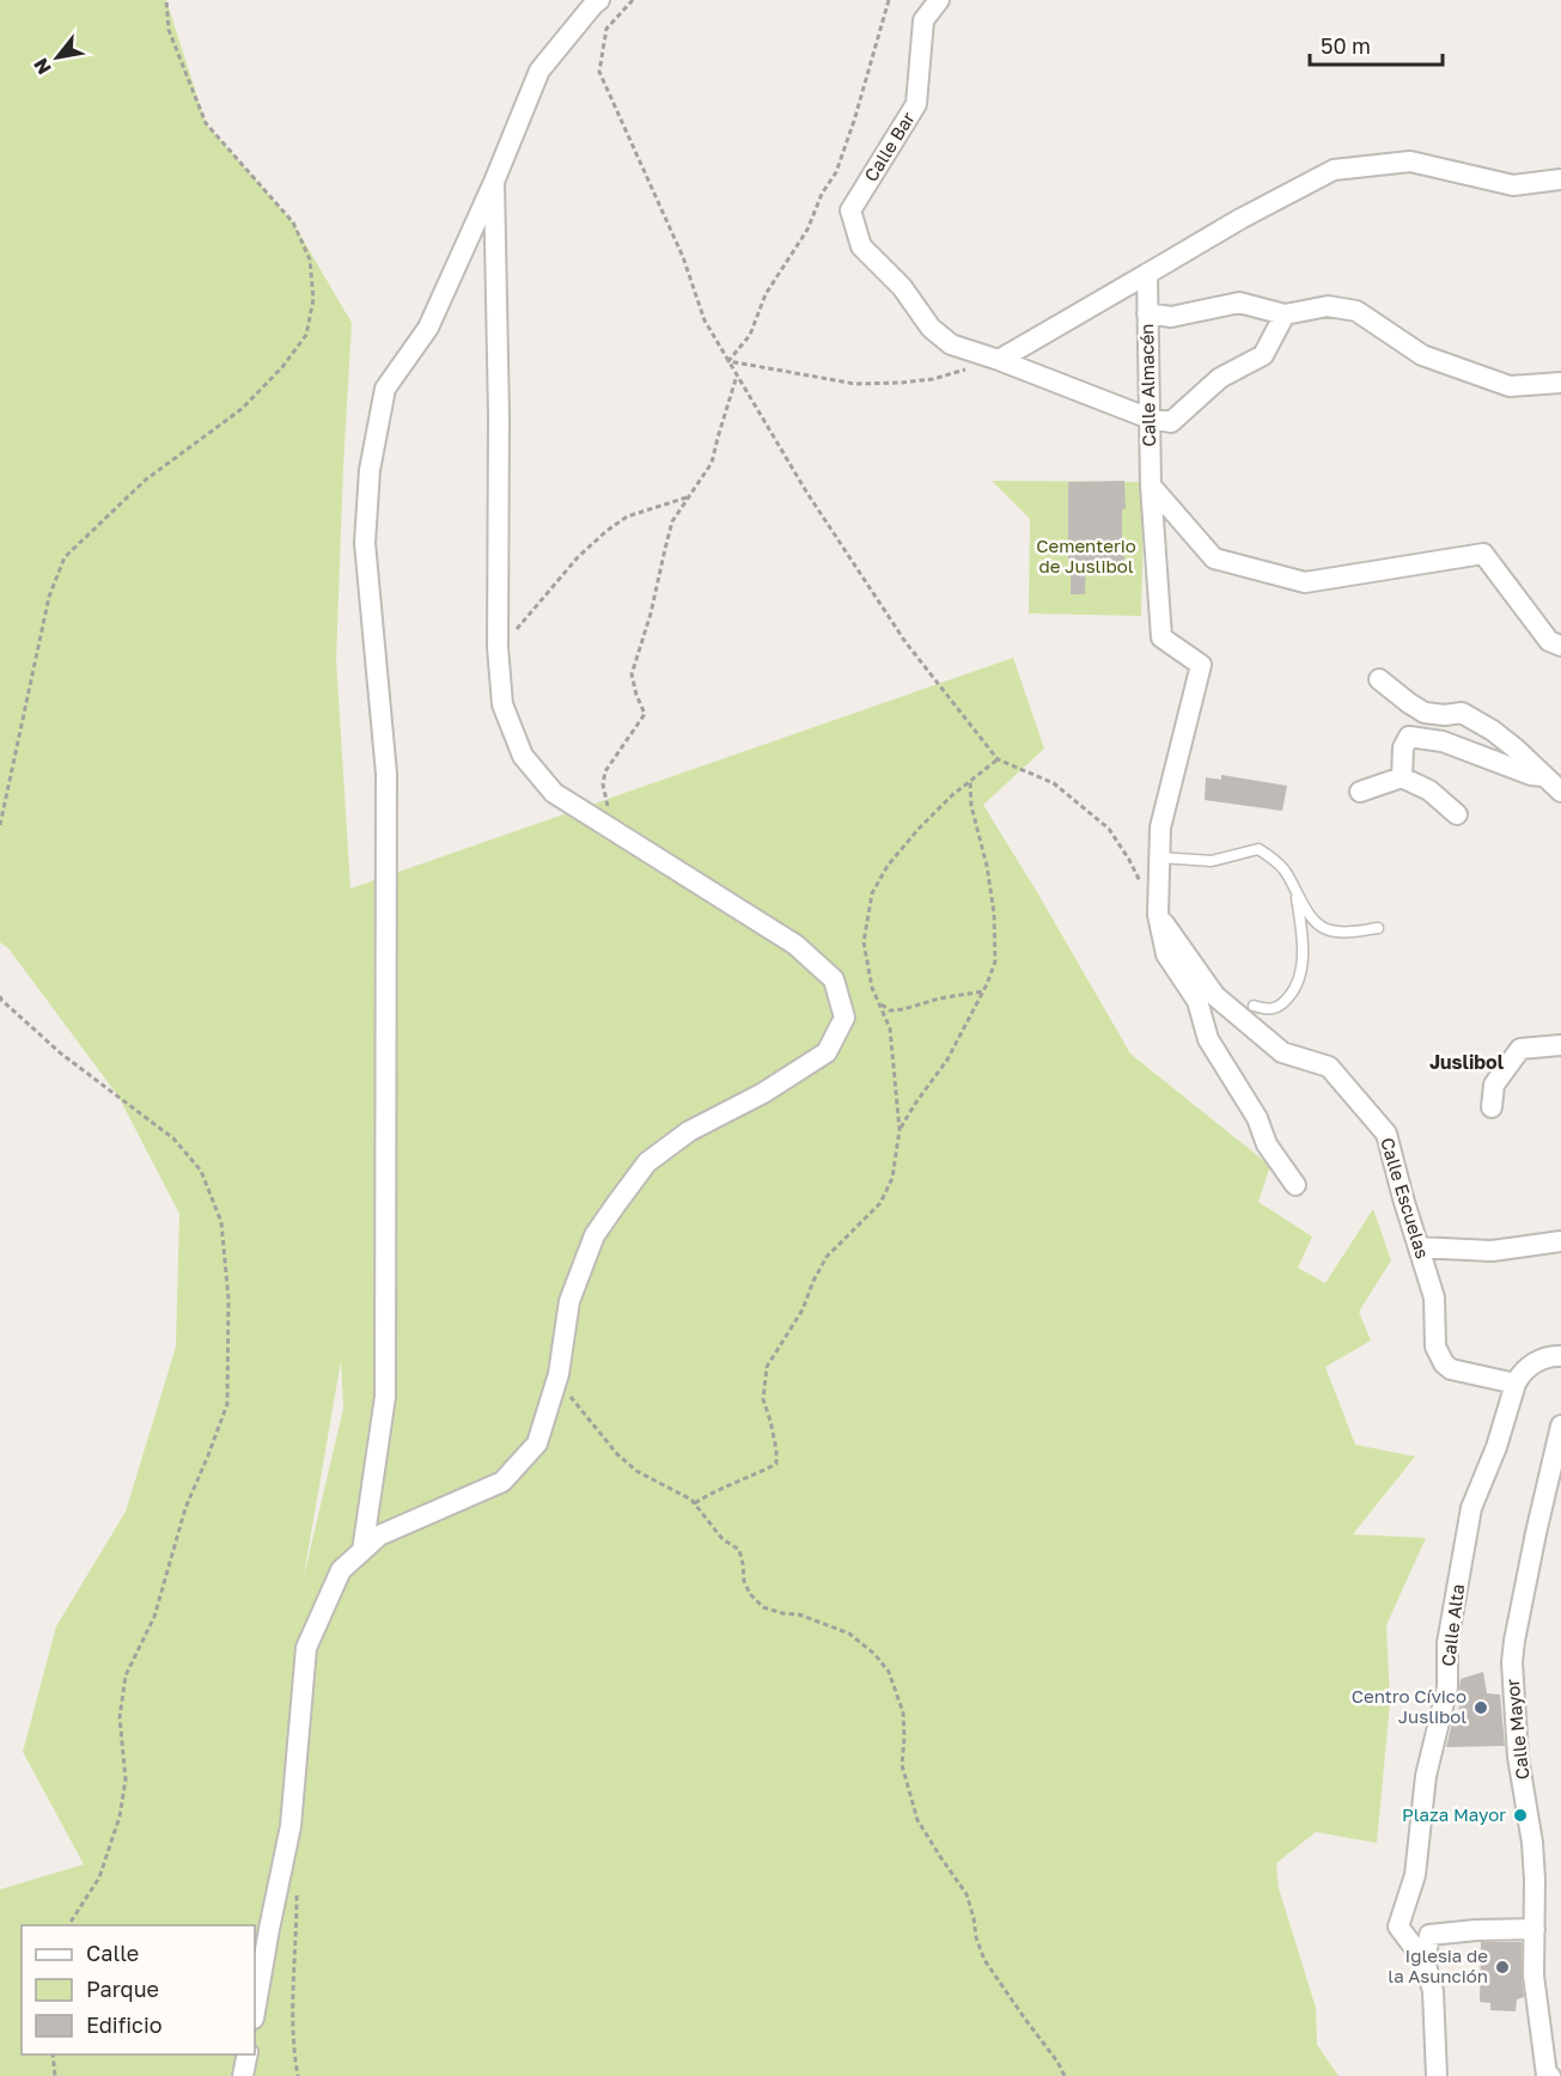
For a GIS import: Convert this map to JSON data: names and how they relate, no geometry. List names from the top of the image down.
{
  "streets": {
    "street": [
      "Calle Bar",
      "Calle Almacén",
      "Calle Escuelas",
      "Calle Alta",
      "Calle Mayor"
    ]
  },
  "crossings": [
    ["Calle Almacén", "Calle Escuelas"],
    ["Calle Escuelas", "Calle Alta"]
  ],
  "districts": ["Juslibol"],
  "parks": ["Cementerio de Juslibol"],
  "places": ["Centro Cívico Juslibol", "Plaza Mayor", "Iglesia de la Asunción"],
  "legend": ["Calle", "Parque", "Edificio"],
  "scale_bar": "50 m",
  "north": "bottom left"
}
